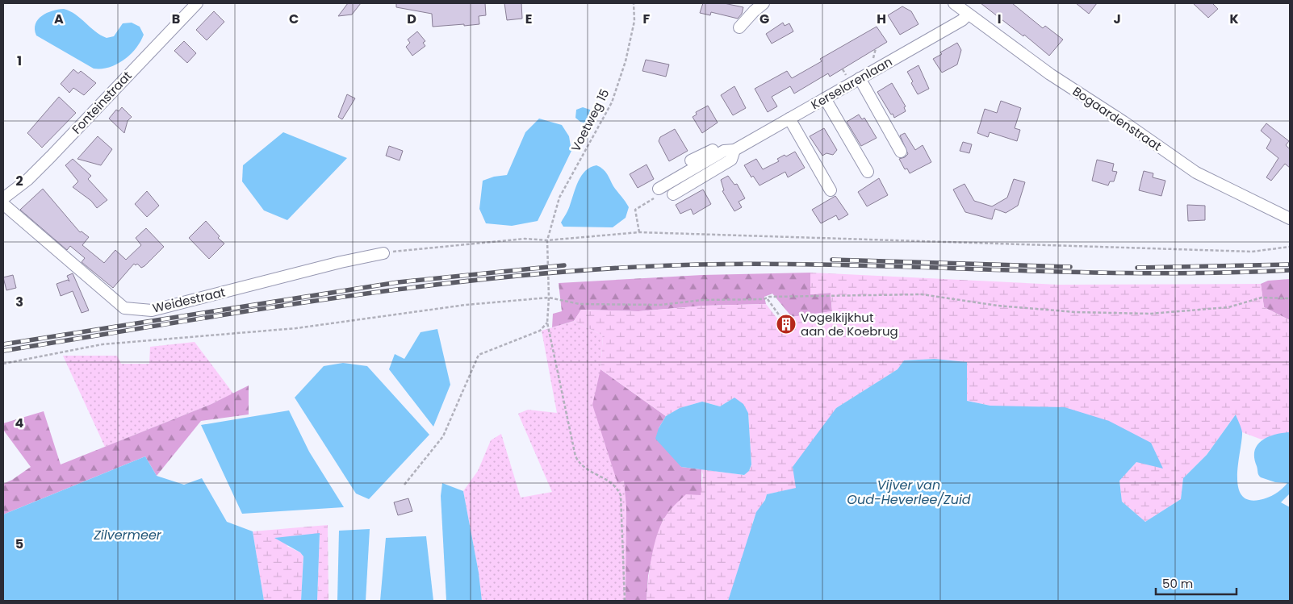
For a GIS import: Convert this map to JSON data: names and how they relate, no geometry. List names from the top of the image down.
{
  "streets": {
    "street": [
      "Kerselarenlaan",
      "Fonteinstraat",
      "Bogaardenstraat",
      "Weidestraat"
    ],
    "path": ["Voetweg 15"]
  },
  "crossings": [
    ["Kerselarenlaan", "Bogaardenstraat"]
  ],
  "water": ["Vijver van Oud-Heverlee/Zuid", "Zilvermeer"],
  "places": {
    "building": ["Vogelkijkhut aan de Koebrug"]
  },
  "scale_bar": "50 m",
  "grid": {
    "columns": [
      "A",
      "B",
      "C",
      "D",
      "E",
      "F",
      "G",
      "H",
      "I",
      "J",
      "K"
    ],
    "rows": [
      "1",
      "2",
      "3",
      "4",
      "5"
    ]
  }
}
